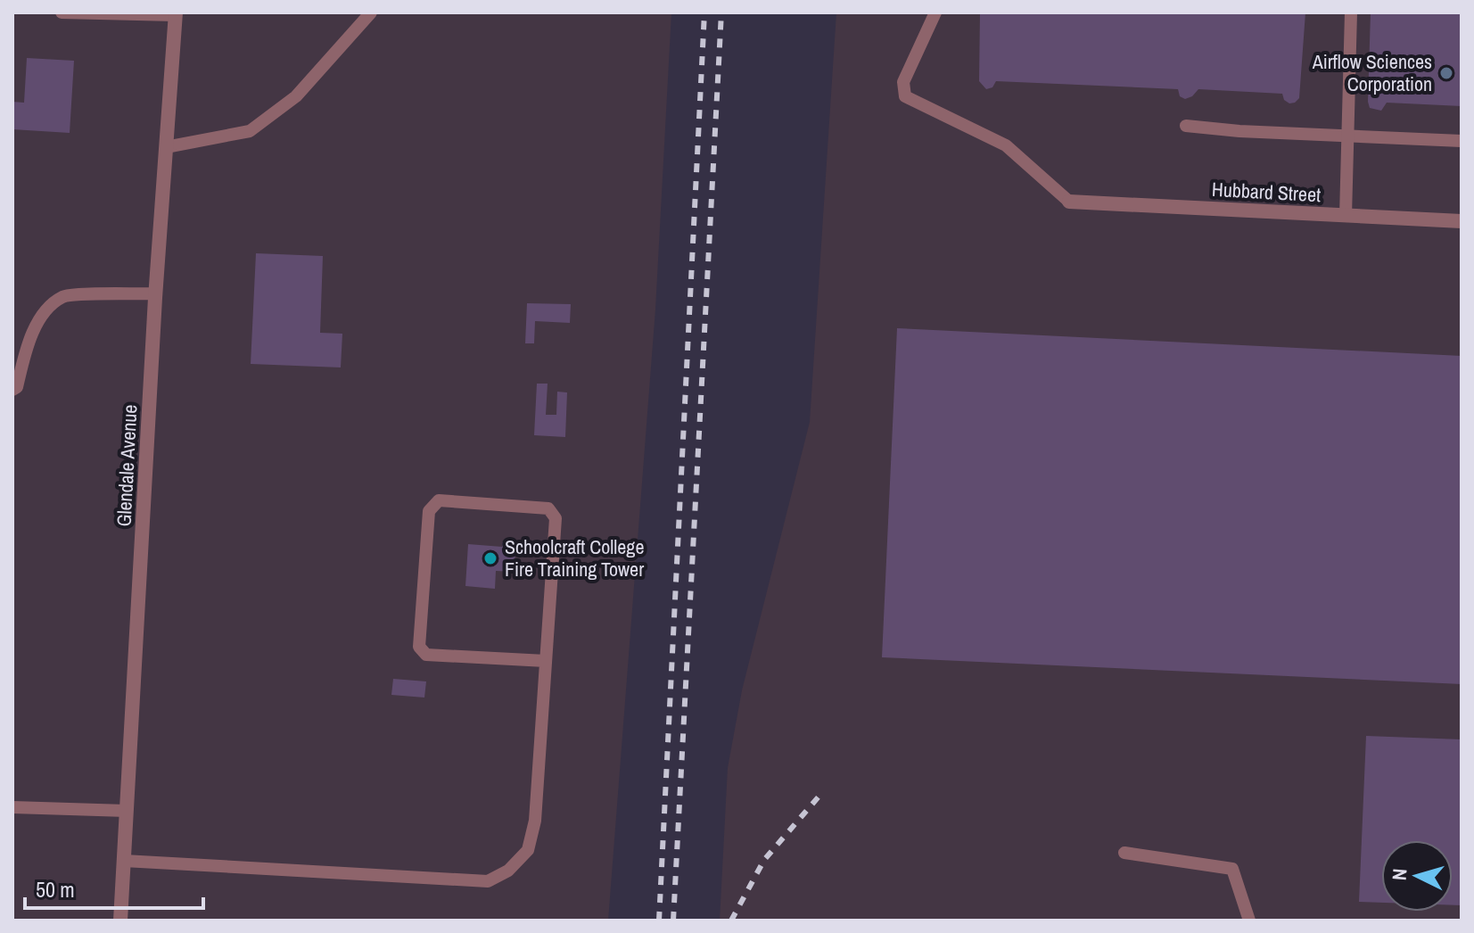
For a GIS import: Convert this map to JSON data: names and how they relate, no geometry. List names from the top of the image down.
{
  "streets": {
    "street": ["Hubbard Street", "Glendale Avenue"]
  },
  "places": ["Airflow Sciences Corporation", "Schoolcraft College Fire Training Tower"],
  "scale_bar": "50 m",
  "north": "left"
}
